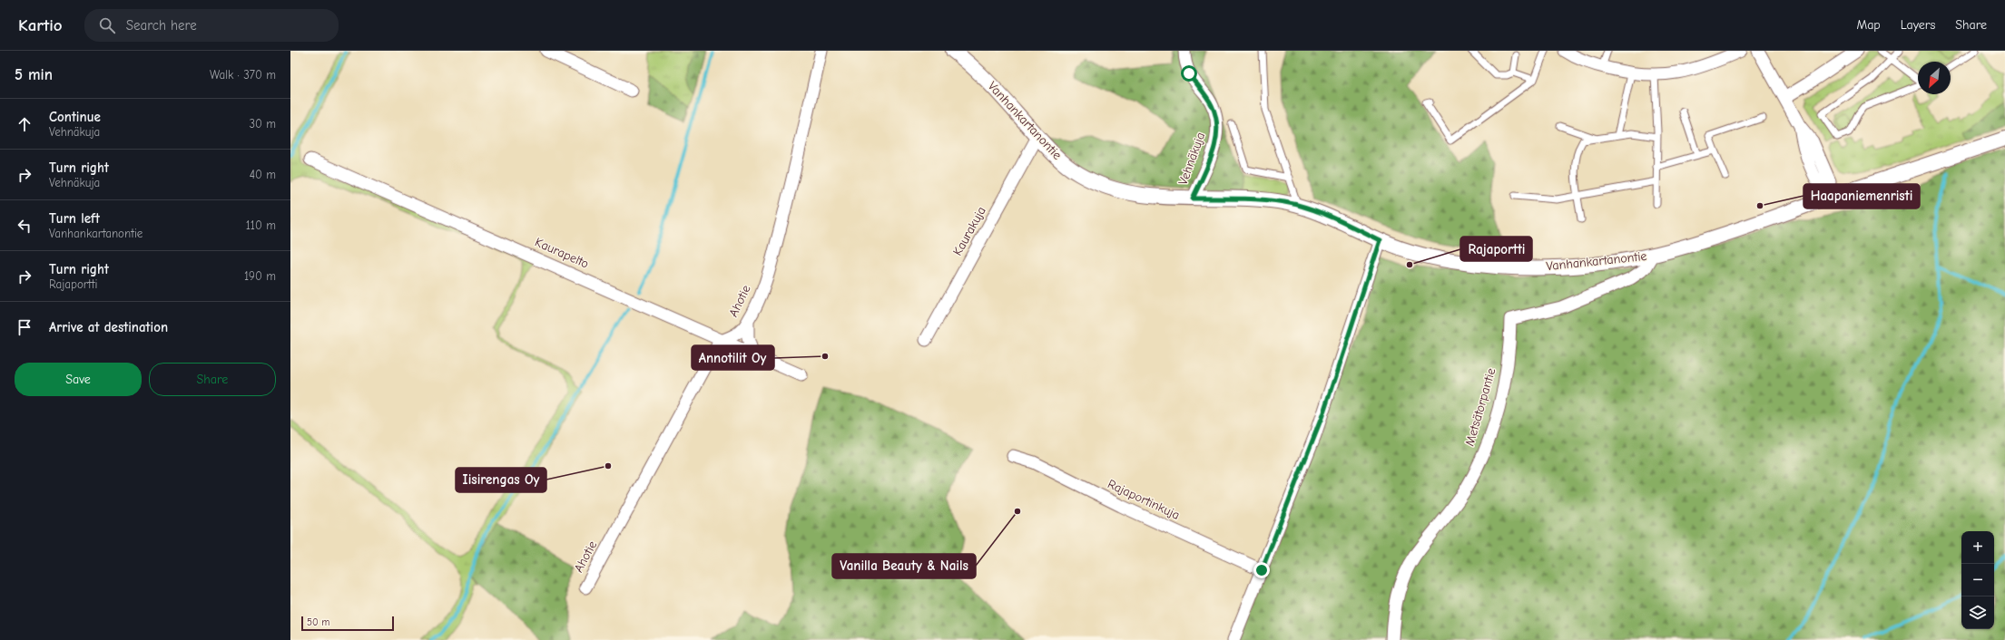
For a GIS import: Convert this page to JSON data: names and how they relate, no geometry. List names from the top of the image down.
{
  "streets": {
    "street": [
      "Vanhankartanontie",
      "Vehnäkuja",
      "Kaurakuja",
      "Kaurapelto",
      "Ahotie",
      "Metsätorpantie",
      "Rajaportinkuja"
    ]
  },
  "crossings": [
    ["Vanhankartanontie", "Vehnäkuja"],
    ["Vanhankartanontie", "Kaurakuja"],
    ["Vanhankartanontie", "Metsätorpantie"],
    ["Kaurapelto", "Ahotie"]
  ],
  "places": [
    "Haapaniemenristi",
    "Rajaportti",
    "Annotilit Oy",
    "Iisirengas Oy",
    "Vanilla Beauty & Nails"
  ],
  "scale_bar": "50 m",
  "north": "bottom left",
  "page": {
    "header": "Kartio",
    "search": "Search here",
    "nav": ["Map", "Layers", "Share"],
    "heading": ["5 min", "Walk · 370 m"],
    "list": [
      ["Continue", "Vehnäkuja", "30 m"],
      ["Turn right", "Vehnäkuja", "40 m"],
      ["Turn left", "Vanhankartanontie", "110 m"],
      ["Turn right", "Rajaportti", "190 m"],
      "Arrive at destination"
    ],
    "buttons": ["Save", "Share"],
    "map_buttons": ["+", "−"],
    "scale": "50 m"
  }
}
